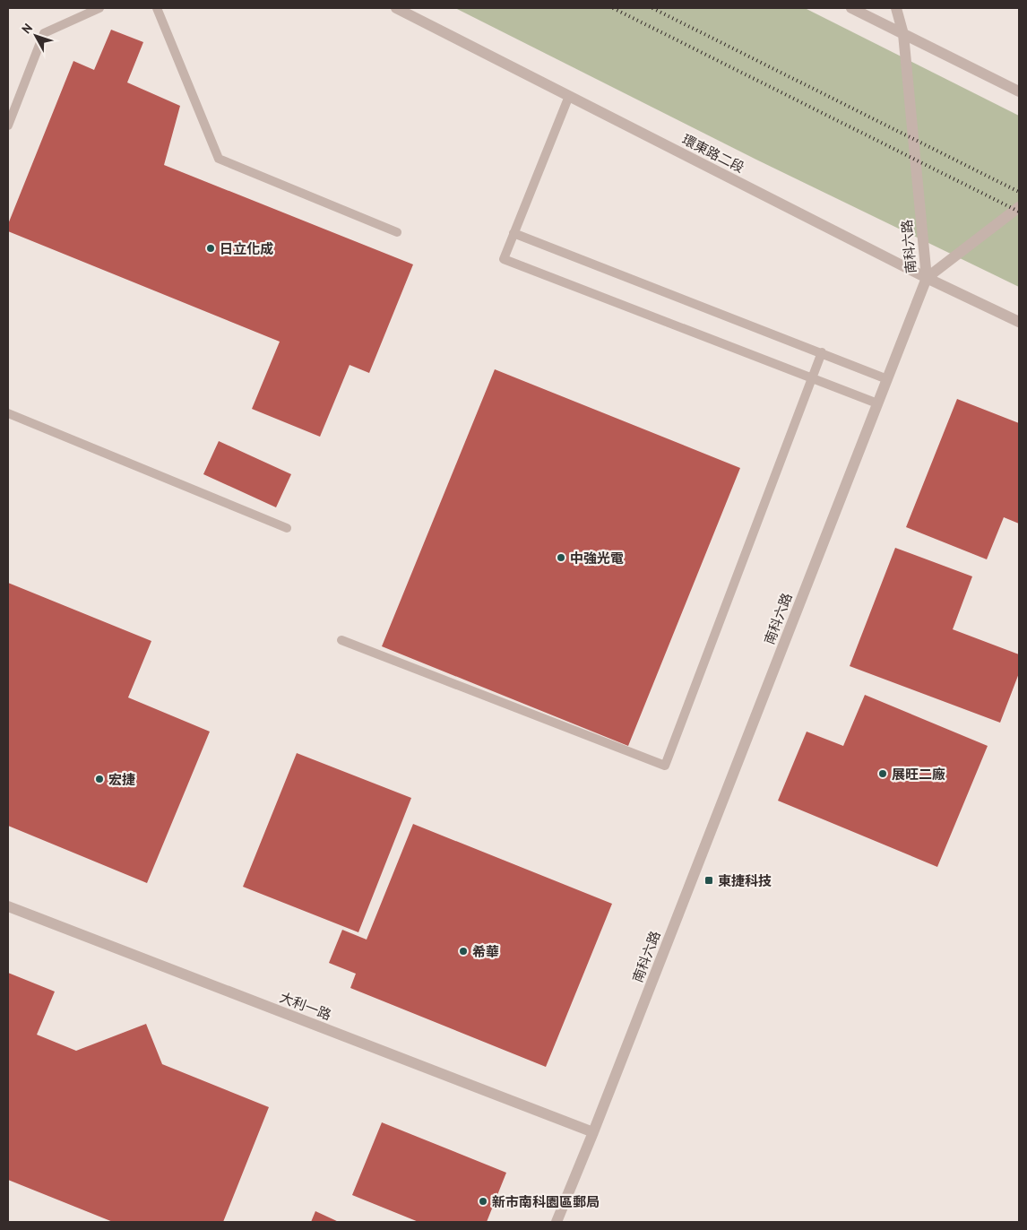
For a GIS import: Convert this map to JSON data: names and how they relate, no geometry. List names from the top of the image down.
{
  "streets": {
    "street": ["環東路二段", "南科六路", "大利一路"]
  },
  "crossings": [
    ["環東路二段", "南科六路"],
    ["南科六路", "大利一路"]
  ],
  "places": {
    "other": [
      "日立化成",
      "中強光電",
      "展旺二廠",
      "宏捷",
      "希華",
      "新市南科園區郵局"
    ],
    "transit": ["東捷科技"]
  },
  "north": "top left"
}
